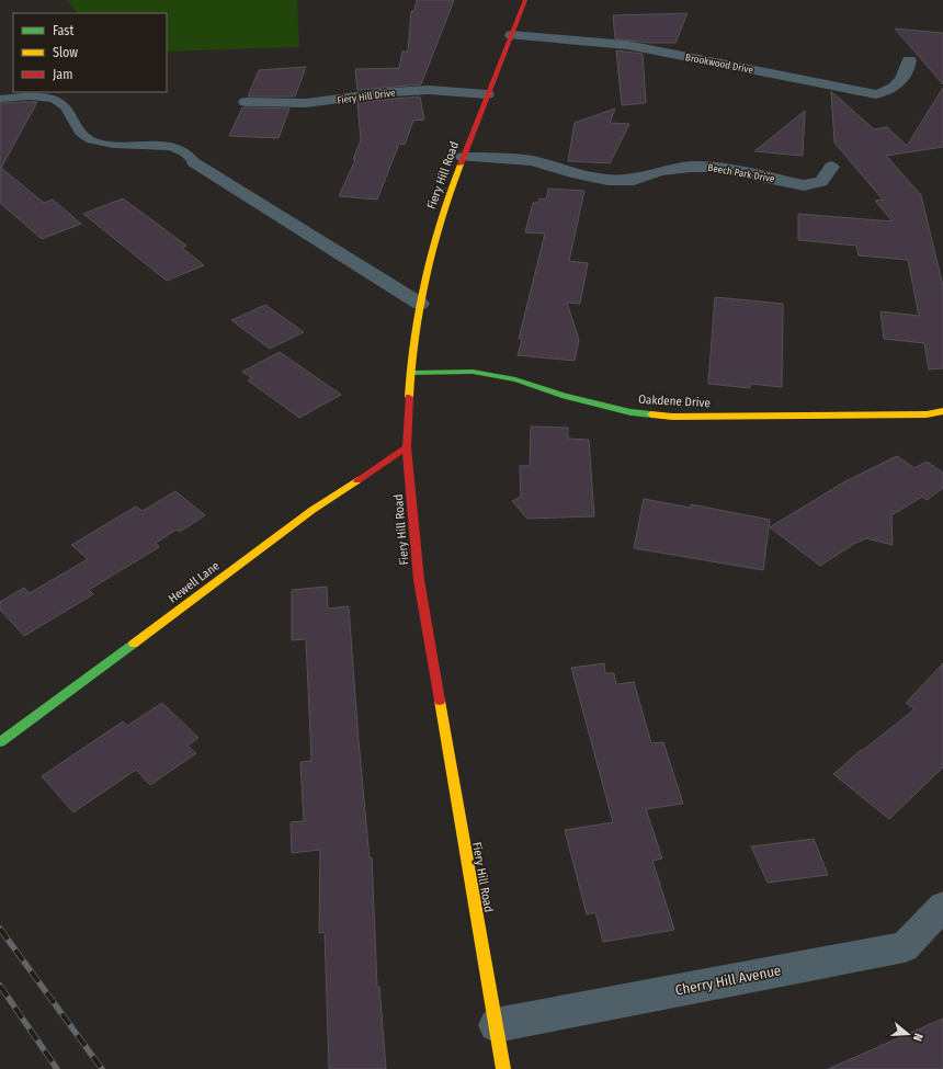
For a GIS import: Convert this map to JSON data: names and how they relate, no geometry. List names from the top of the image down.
{
  "streets": {
    "street": [
      "Brookwood Drive",
      "Fiery Hill Drive",
      "Beech Park Drive",
      "Fiery Hill Road",
      "Oakdene Drive",
      "Hewell Lane",
      "Cherry Hill Avenue"
    ]
  },
  "crossings": [
    ["Brookwood Drive", "Fiery Hill Road"],
    ["Fiery Hill Drive", "Fiery Hill Road"],
    ["Beech Park Drive", "Fiery Hill Road"],
    ["Fiery Hill Road", "Oakdene Drive"],
    ["Fiery Hill Road", "Hewell Lane"],
    ["Fiery Hill Road", "Cherry Hill Avenue"]
  ],
  "legend": ["Fast", "Slow", "Jam"],
  "north": "right"
}
